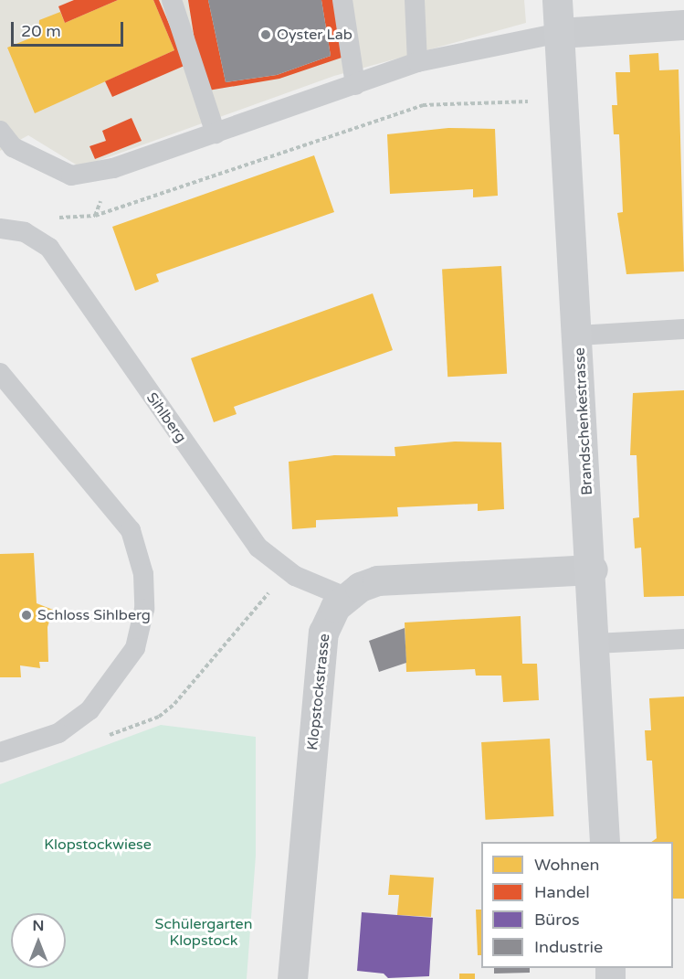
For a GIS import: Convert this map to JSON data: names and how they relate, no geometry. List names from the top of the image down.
{
  "streets": {
    "street": ["Brandschenkestrasse", "Klopstockstrasse"],
    "lane": ["Sihlberg"]
  },
  "crossings": [
    ["Sihlberg", "Klopstockstrasse"]
  ],
  "parks": ["Klopstockwiese", "Schülergarten Klopstock"],
  "places": ["Oyster Lab", "Schloss Sihlberg"],
  "legend": [
    "Wohnen",
    "Handel",
    "Büros",
    "Industrie"
  ],
  "scale_bar": "20 m",
  "north": "top"
}
